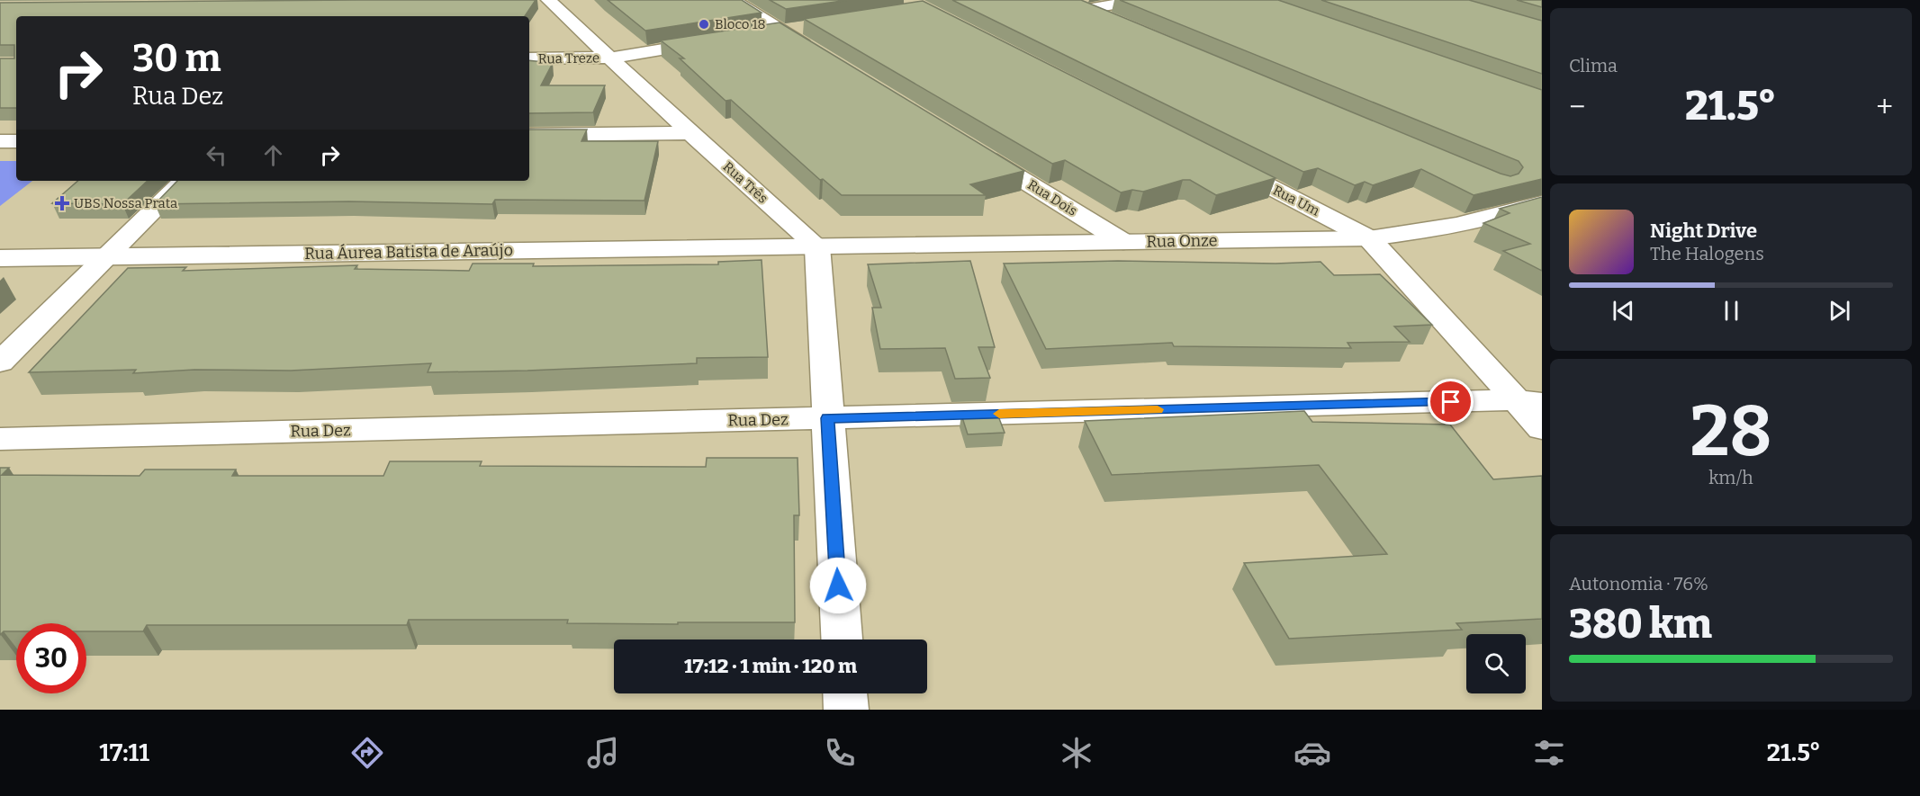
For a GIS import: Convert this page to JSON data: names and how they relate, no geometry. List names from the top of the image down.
{
  "streets": {
    "street": [
      "Rua Treze",
      "Rua Três",
      "Rua Dois",
      "Rua Um",
      "Rua Onze",
      "Rua Áurea Batista de Araújo",
      "Rua Dez"
    ]
  },
  "crossings": [
    ["Rua Treze", "Rua Três"],
    ["Rua Três", "Rua Onze"],
    ["Rua Três", "Rua Áurea Batista de Araújo"],
    ["Rua Dois", "Rua Onze"],
    ["Rua Um", "Rua Onze"],
    ["Rua Um", "Rua Dez"],
    ["Rua Onze", "Rua Áurea Batista de Araújo"]
  ],
  "places": {
    "other": ["Bloco 18"],
    "health": ["UBS Nossa Prata"]
  },
  "page": {
    "tile": [
      "Clima",
      ["28", "km/h"],
      ["Autonomia · 76%", "380 km"]
    ],
    "turn": ["30 m", "Rua Dez"],
    "heat": ["−", "21.5°", "+"],
    "song": ["Night Drive", "The Halogens"],
    "limit": "30",
    "trip": "17:12 · 1 min · 120 m",
    "tabs": ["17:11", "21.5°"]
  }
}
